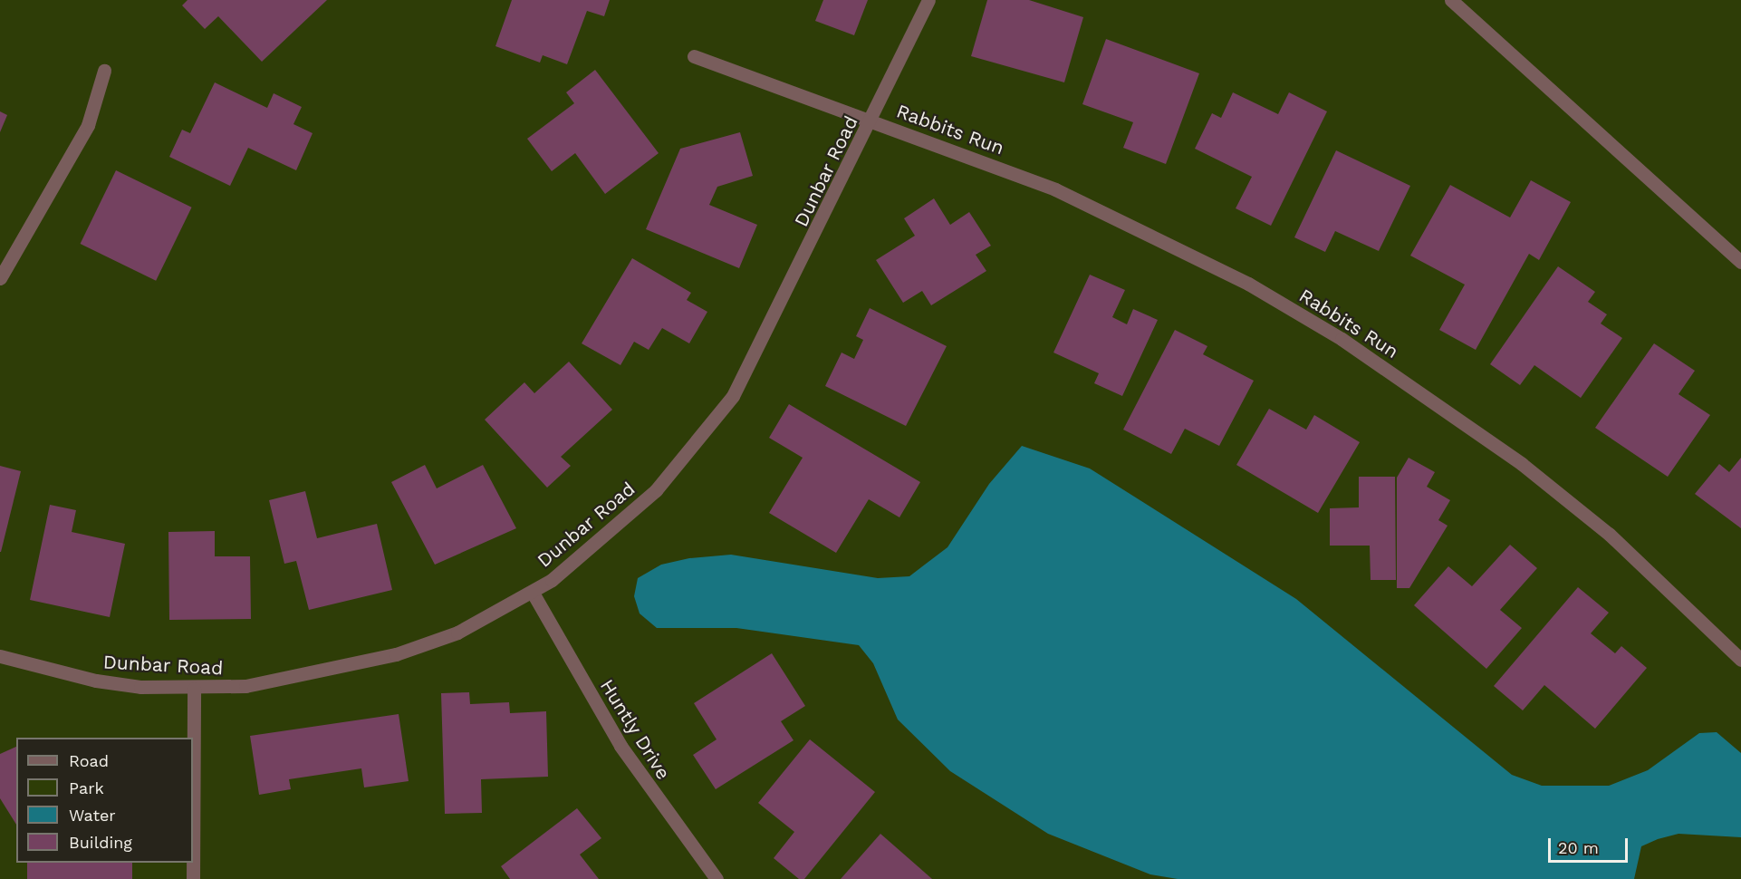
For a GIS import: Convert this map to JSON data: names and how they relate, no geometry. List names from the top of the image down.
{
  "streets": {
    "street": ["Rabbits Run", "Dunbar Road", "Huntly Drive"]
  },
  "crossings": [
    ["Rabbits Run", "Dunbar Road"],
    ["Dunbar Road", "Huntly Drive"]
  ],
  "legend": [
    "Road",
    "Park",
    "Water",
    "Building"
  ],
  "scale_bar": "20 m"
}
